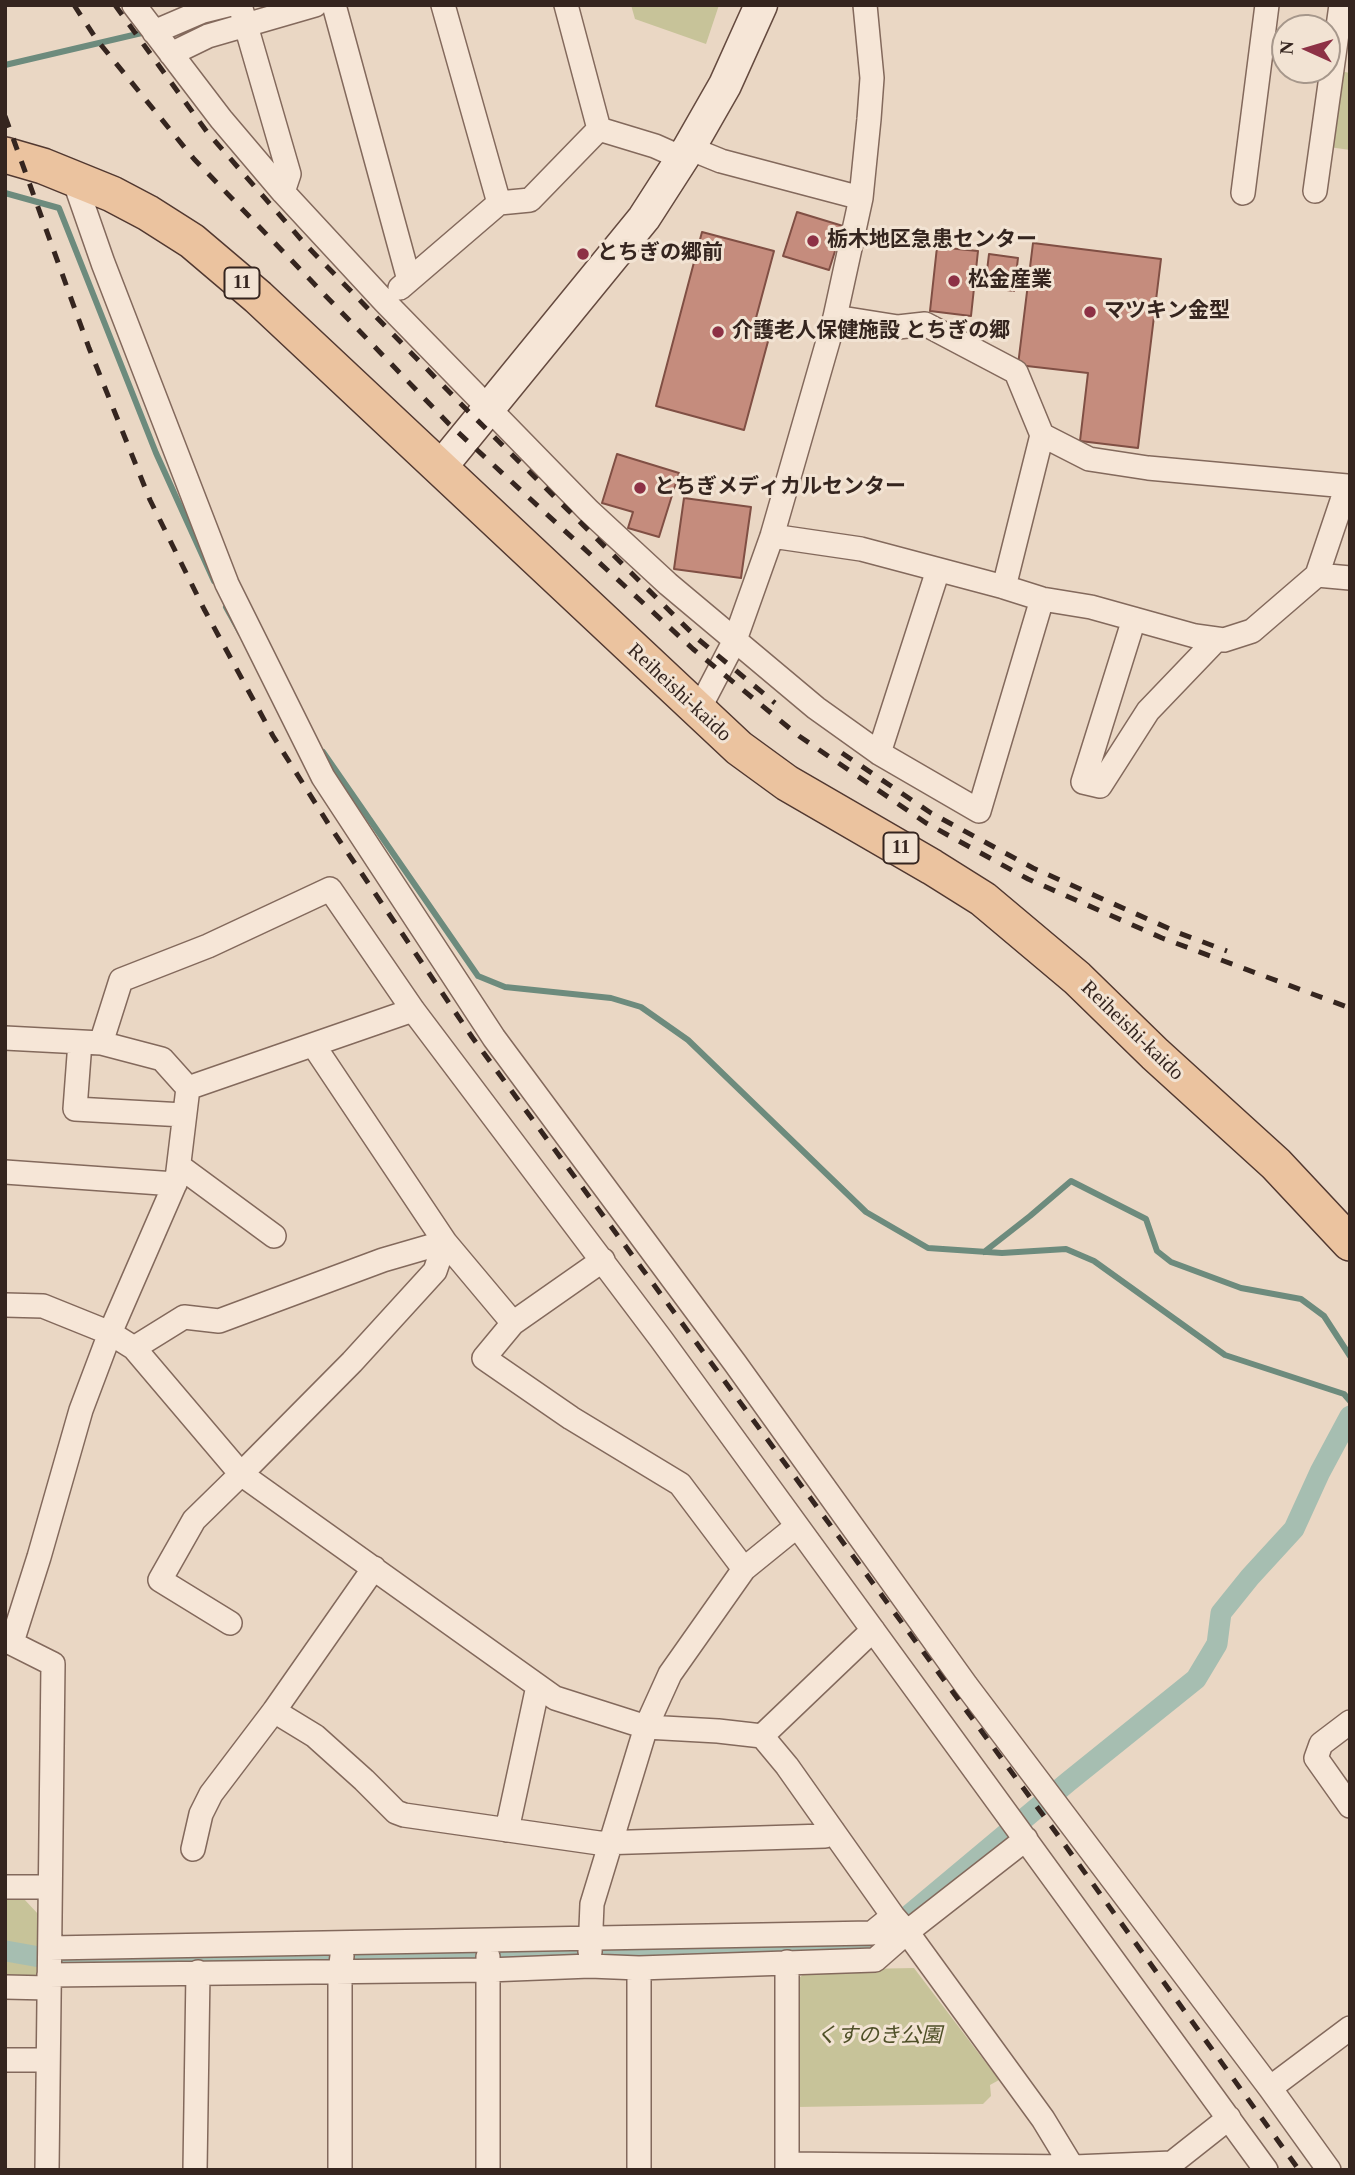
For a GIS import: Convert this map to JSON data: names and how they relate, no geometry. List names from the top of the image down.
{
  "streets": {
    "main road": ["11", "Reiheishi-kaido"]
  },
  "parks": ["くすのき公園"],
  "places": [
    "栃木地区急患センター",
    "とちぎの郷前",
    "松金産業",
    "マツキン金型",
    "介護老人保健施設 とちぎの郷",
    "とちぎメディカルセンター"
  ],
  "north": "left"
}
